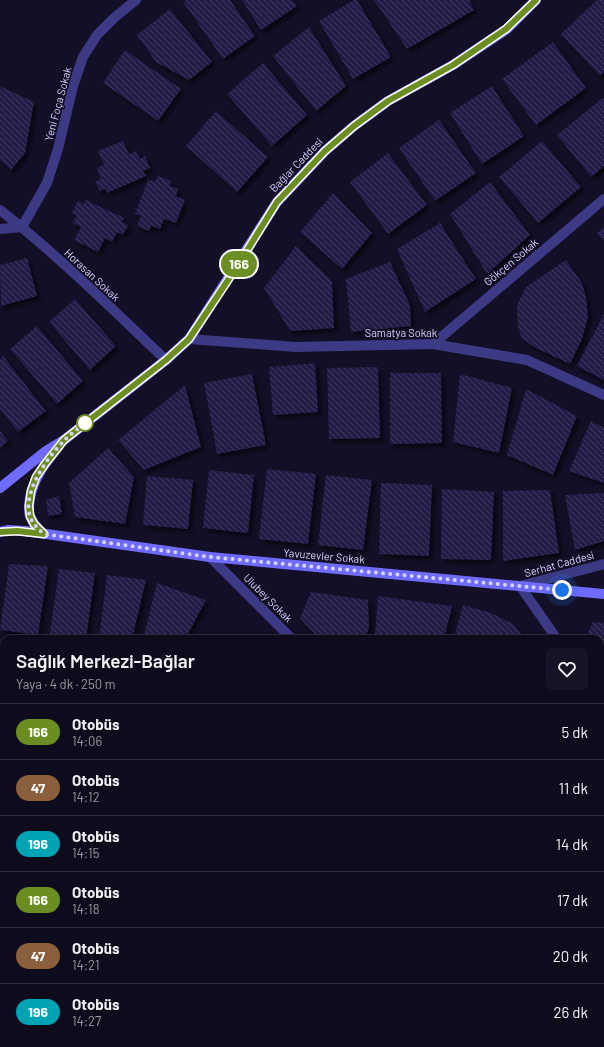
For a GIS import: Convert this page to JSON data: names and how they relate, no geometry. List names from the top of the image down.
{
  "streets": {
    "main road": ["Bağlar Caddesi", "Yavuzevler Sokak"],
    "street": [
      "Yeni Foça Sokak",
      "Gökçen Sokak",
      "Horasan Sokak",
      "Samatya Sokak",
      "Serhat Caddesi",
      "Ulubey Sokak"
    ]
  },
  "crossings": [
    ["Yeni Foça Sokak", "Horasan Sokak"],
    ["Bağlar Caddesi", "Horasan Sokak"],
    ["Bağlar Caddesi", "Samatya Sokak"],
    ["Bağlar Caddesi", "Yavuzevler Sokak"],
    ["Gökçen Sokak", "Samatya Sokak"],
    ["Yavuzevler Sokak", "Serhat Caddesi"],
    ["Yavuzevler Sokak", "Ulubey Sokak"]
  ],
  "lines": ["bus line 166"],
  "page": {
    "on_map": "166",
    "heading": ["Sağlık Merkezi-Bağlar", "Yaya · 4 dk · 250 m"],
    "list": [
      {
        "mark": "166",
        "name": "Otobüs",
        "note": "14:06",
        "value": "5 dk"
      },
      {
        "mark": "47",
        "name": "Otobüs",
        "note": "14:12",
        "value": "11 dk"
      },
      {
        "mark": "196",
        "name": "Otobüs",
        "note": "14:15",
        "value": "14 dk"
      },
      {
        "mark": "166",
        "name": "Otobüs",
        "note": "14:18",
        "value": "17 dk"
      },
      {
        "mark": "47",
        "name": "Otobüs",
        "note": "14:21",
        "value": "20 dk"
      },
      {
        "mark": "196",
        "name": "Otobüs",
        "note": "14:27",
        "value": "26 dk"
      }
    ]
  }
}
